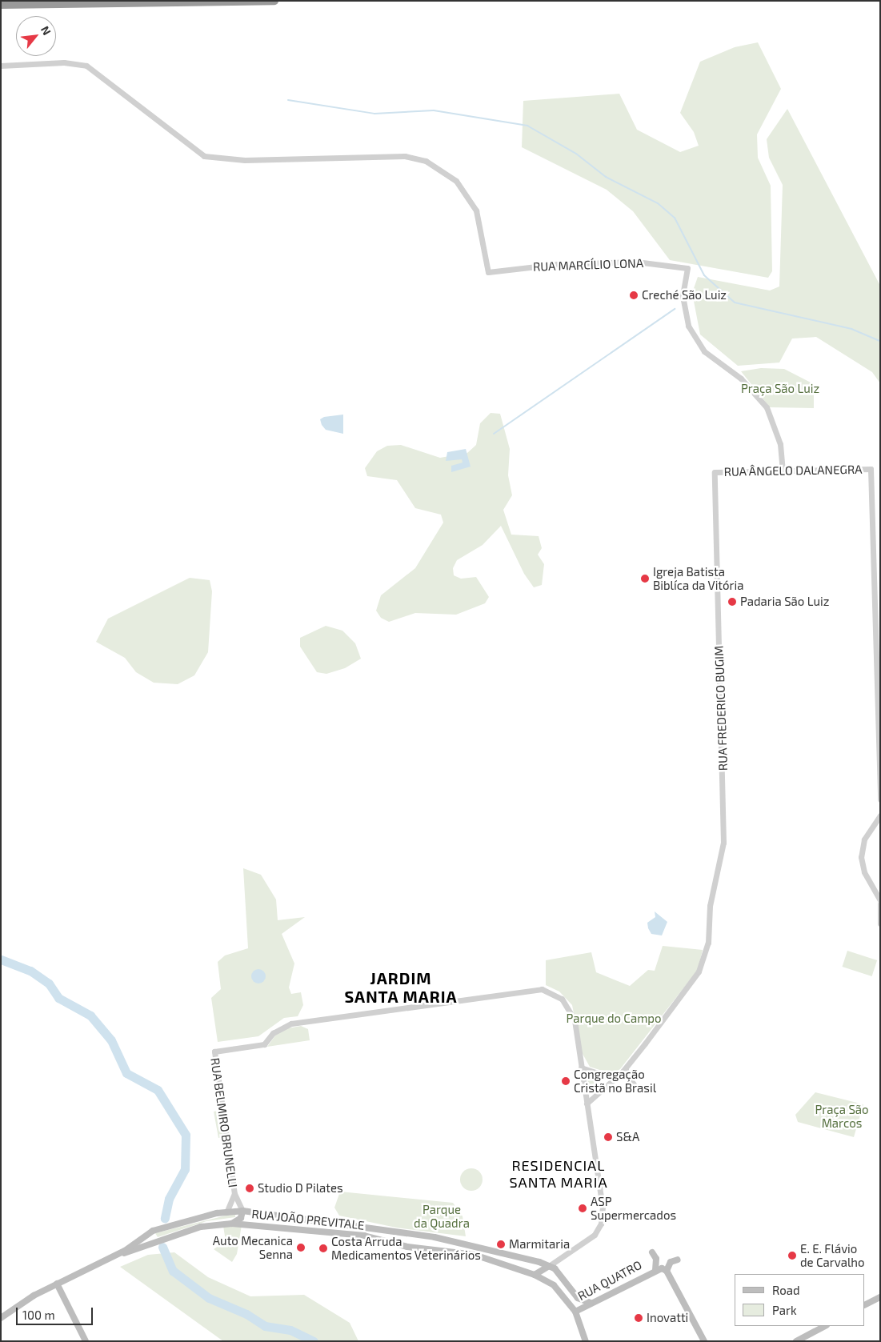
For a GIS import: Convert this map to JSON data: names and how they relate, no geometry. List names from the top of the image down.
{
  "streets": {
    "main road": ["RUA JOÃO PREVITALE", "RUA QUATRO"],
    "street": [
      "RUA MARCÍLIO LONA",
      "RUA ÂNGELO DALANEGRA",
      "RUA FREDERICO BUGIM",
      "RUA BELMIRO BRUNELLI"
    ]
  },
  "crossings": [
    ["RUA MARCÍLIO LONA", "RUA ÂNGELO DALANEGRA"],
    ["RUA ÂNGELO DALANEGRA", "RUA FREDERICO BUGIM"],
    ["RUA BELMIRO BRUNELLI", "RUA JOÃO PREVITALE"],
    ["RUA JOÃO PREVITALE", "RUA QUATRO"]
  ],
  "districts": ["JARDIM SANTA MARIA", "RESIDENCIAL SANTA MARIA"],
  "parks": [
    "Praça São Luiz",
    "Parque do Campo",
    "Praça São Marcos",
    "Parque da Quadra"
  ],
  "places": [
    "Creché São Luiz",
    "Igreja Batista Biblíca da Vitória",
    "Padaria São Luiz",
    "Congregação Cristã no Brasil",
    "S&A",
    "Studio D Pilates",
    "ASP Supermercados",
    "Marmitaria",
    "Auto Mecanica Senna",
    "Costa Arruda Medicamentos Veterinários",
    "E. E. Flávio de Carvalho",
    "Inovatti"
  ],
  "legend": ["Road", "Park"],
  "scale_bar": "100 m",
  "north": "top right"
}
